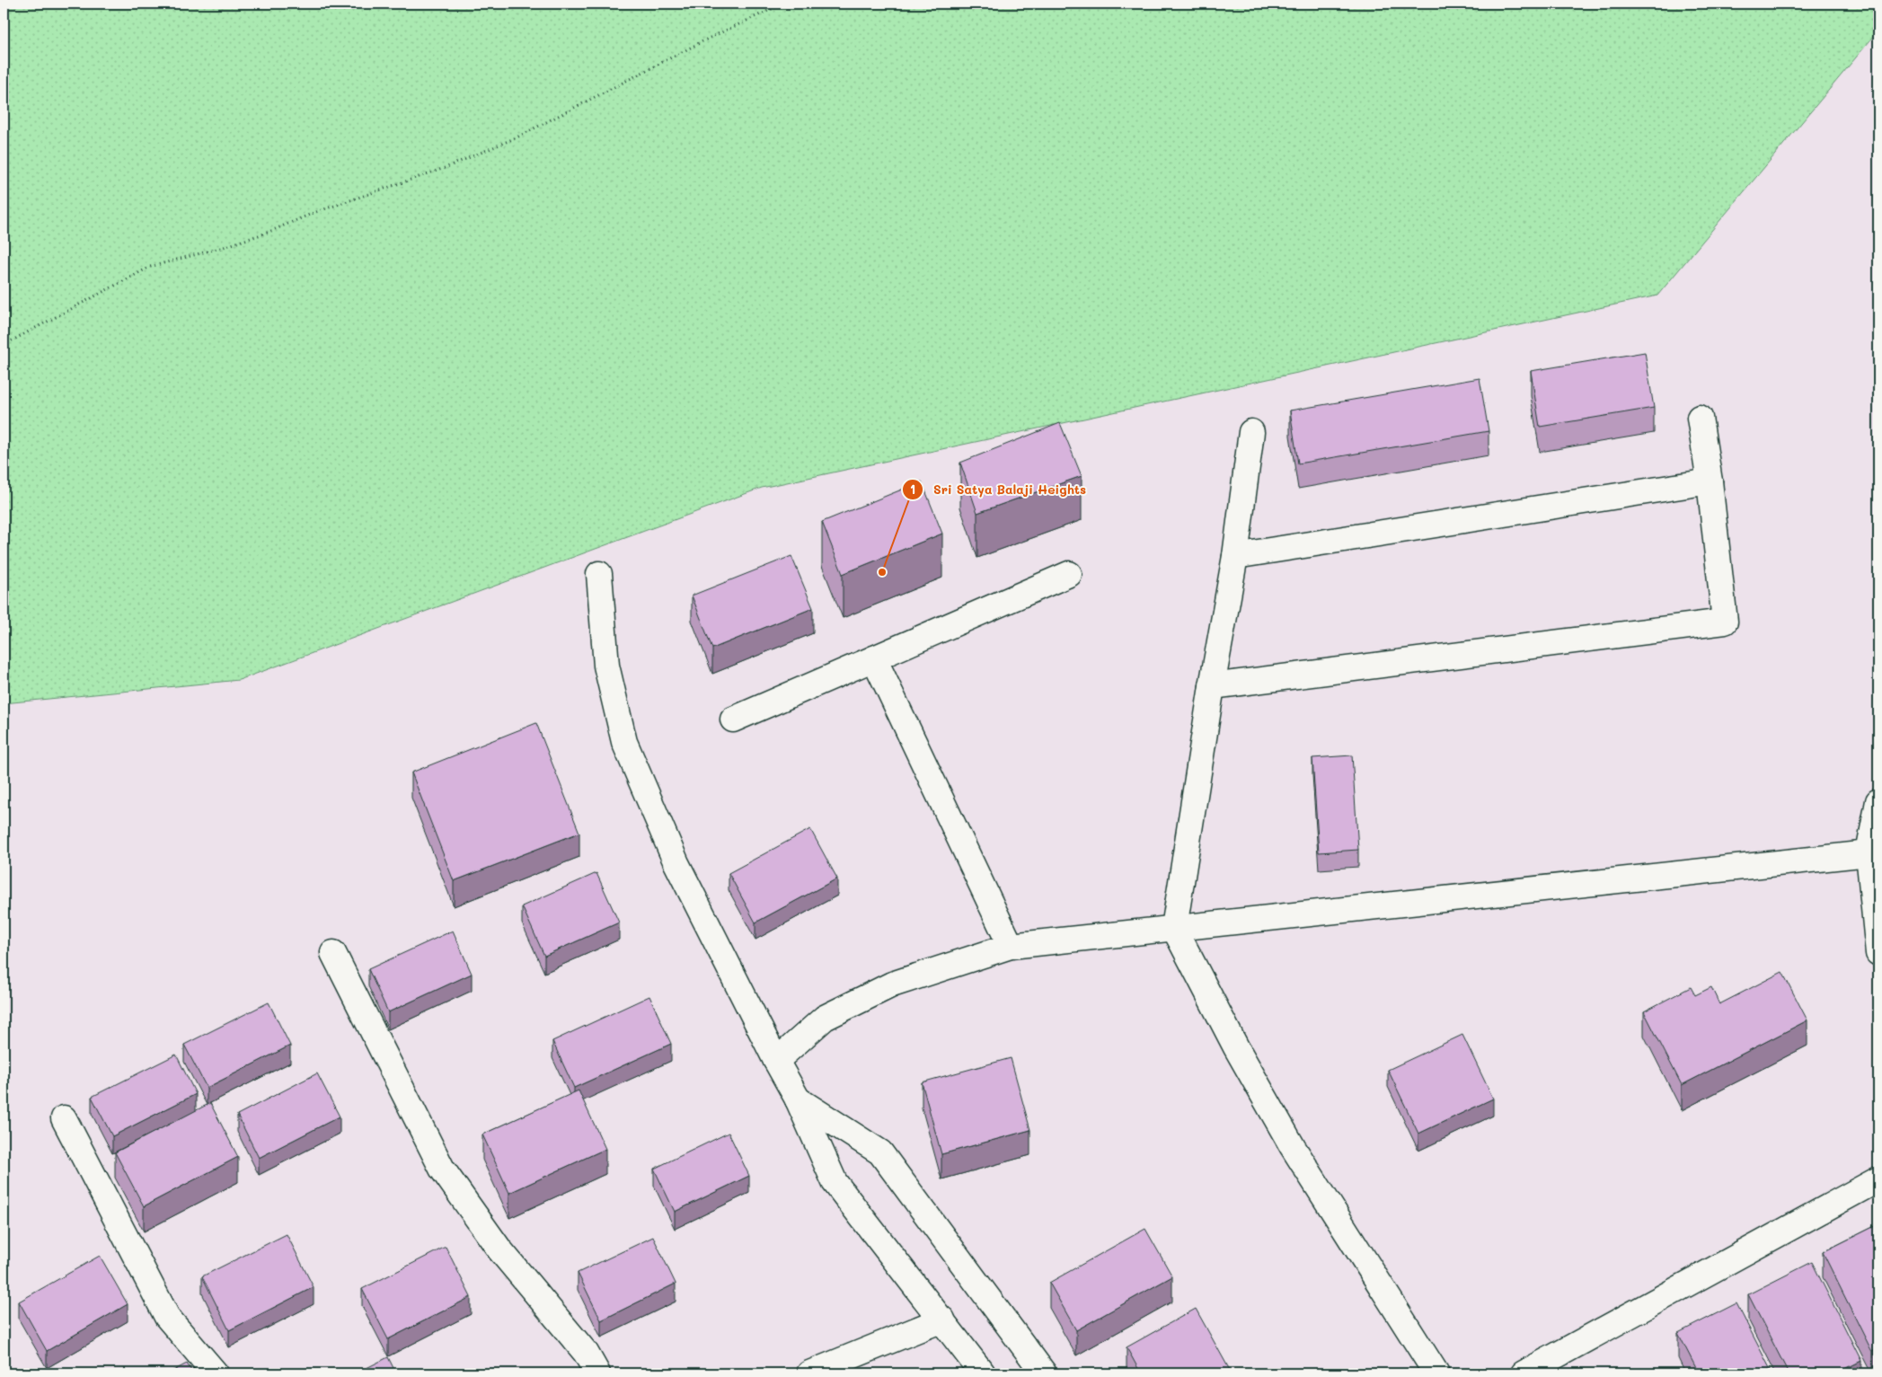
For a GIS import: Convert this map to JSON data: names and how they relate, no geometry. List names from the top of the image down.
{
  "places": ["Sri Satya Balaji Heights"]
}
